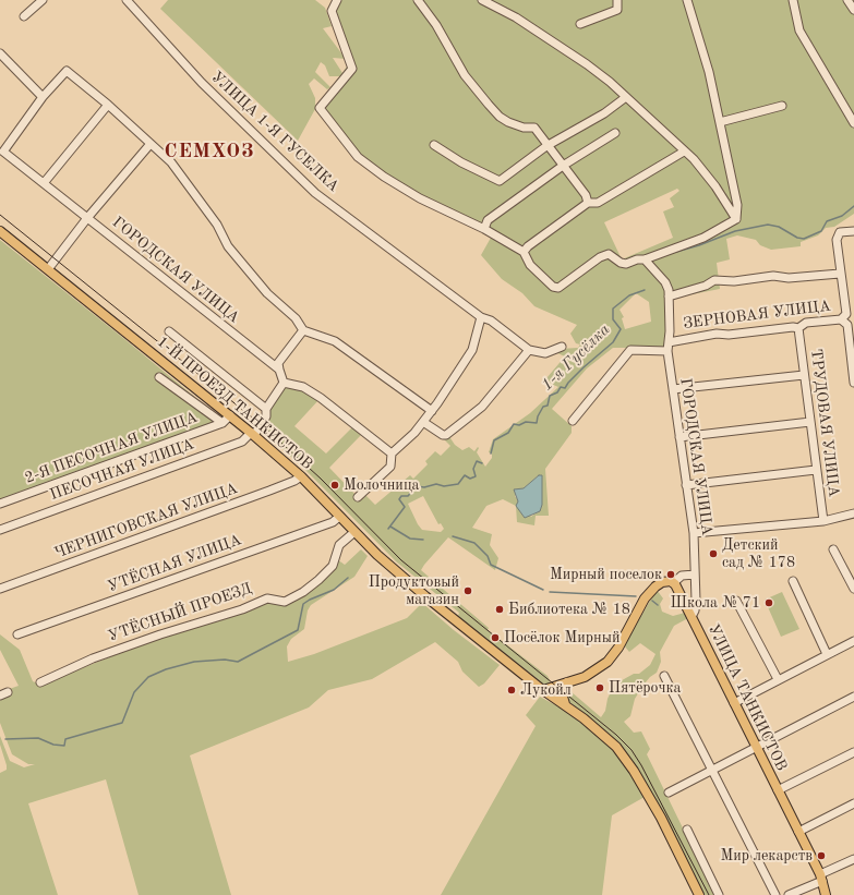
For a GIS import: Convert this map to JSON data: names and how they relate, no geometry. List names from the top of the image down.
{
  "streets": {
    "main road": ["1-Й ПРОЕЗД ТАНКИСТОВ", "УЛИЦА ТАНКИСТОВ"],
    "street": [
      "УЛИЦА 1-Я ГУСЕЛКА",
      "ГОРОДСКАЯ УЛИЦА",
      "ЗЕРНОВАЯ УЛИЦА",
      "ТРУДОВАЯ УЛИЦА",
      "2-Я ПЕСОЧНАЯ УЛИЦА",
      "ПЕСОЧНАЯ УЛИЦА",
      "ЧЕРНИГОВСКАЯ УЛИЦА",
      "УТЁСНАЯ УЛИЦА",
      "УТЁСНЫЙ ПРОЕЗД"
    ]
  },
  "crossings": [
    ["ГОРОДСКАЯ УЛИЦА", "ЗЕРНОВАЯ УЛИЦА"],
    ["ГОРОДСКАЯ УЛИЦА", "УЛИЦА ТАНКИСТОВ"],
    ["ЗЕРНОВАЯ УЛИЦА", "ТРУДОВАЯ УЛИЦА"],
    ["1-Й ПРОЕЗД ТАНКИСТОВ", "2-Я ПЕСОЧНАЯ УЛИЦА"],
    ["1-Й ПРОЕЗД ТАНКИСТОВ", "ПЕСОЧНАЯ УЛИЦА"],
    ["1-Й ПРОЕЗД ТАНКИСТОВ", "ЧЕРНИГОВСКАЯ УЛИЦА"],
    ["1-Й ПРОЕЗД ТАНКИСТОВ", "УТЁСНАЯ УЛИЦА"],
    ["1-Й ПРОЕЗД ТАНКИСТОВ", "УТЁСНЫЙ ПРОЕЗД"]
  ],
  "districts": ["СЕМХОЗ"],
  "water": ["1-я Гусёлка"],
  "places": [
    "Молочница",
    "Детский сад № 178",
    "Мирный поселок",
    "Продуктовый магазин",
    "Школа № 71",
    "Библиотека № 18",
    "Посёлок Мирный",
    "Пятёрочка",
    "Лукойл",
    "Мир лекарств"
  ]
}
